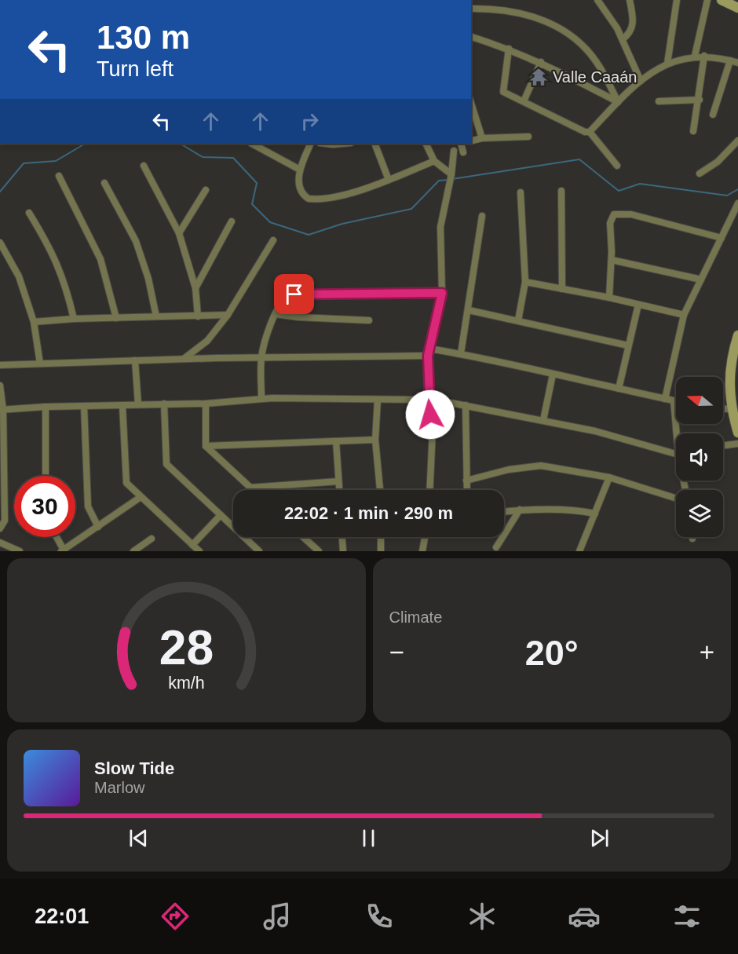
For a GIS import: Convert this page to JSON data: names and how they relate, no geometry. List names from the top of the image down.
{
  "places": {
    "temple": ["Valle Caaán"]
  },
  "north": "left",
  "page": {
    "turn": ["130 m", "Turn left"],
    "limit": "30",
    "trip": "22:02 · 1 min · 290 m",
    "tile": "Climate",
    "heat": ["−", "20°", "+"],
    "song": ["Slow Tide", "Marlow"],
    "tabs": "22:01",
    "gauge": ["28", "km/h"]
  }
}
